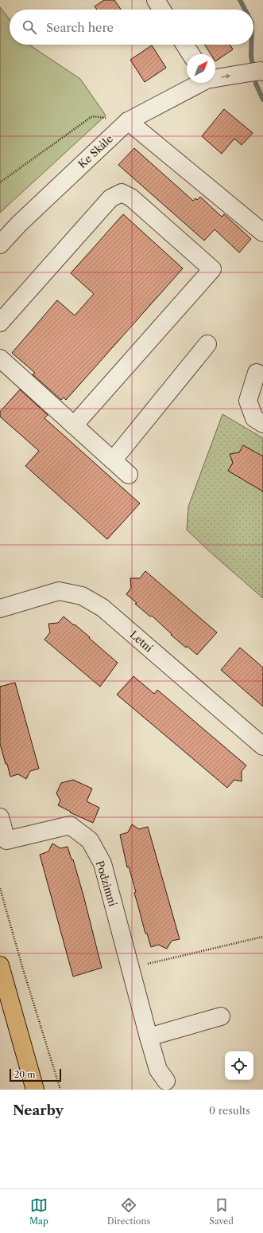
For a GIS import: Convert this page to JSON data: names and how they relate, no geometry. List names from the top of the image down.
{
  "streets": {
    "street": ["Ke Skále", "Letní", "Podzimní"]
  },
  "scale_bar": "20 m",
  "north": "top right",
  "page": {
    "search": "Search here",
    "scale": "20 m",
    "heading": ["Nearby", "0 results"],
    "nav": ["Map", "Directions", "Saved"]
  }
}
